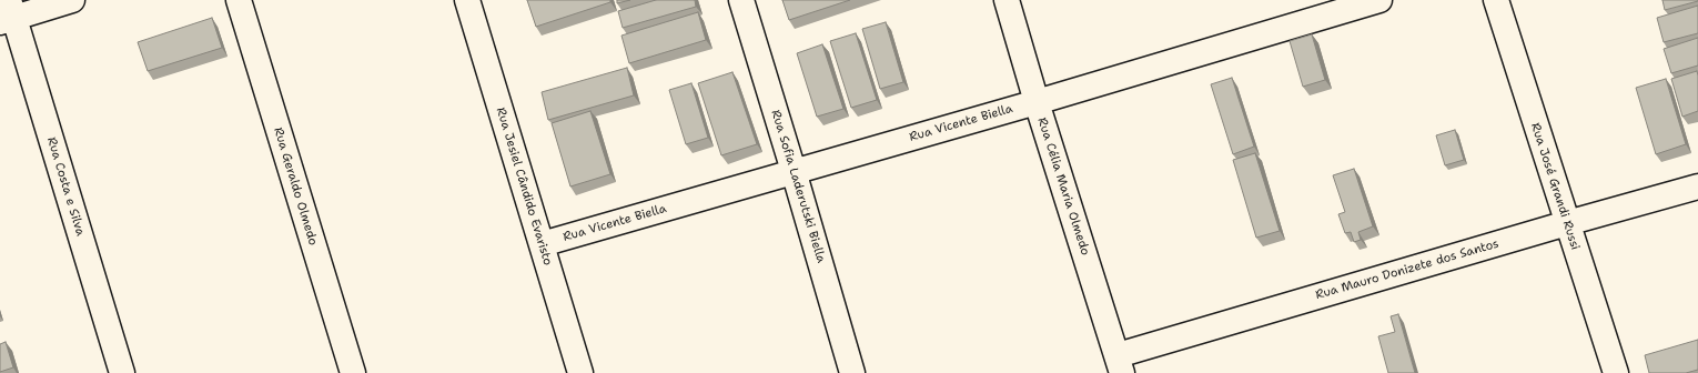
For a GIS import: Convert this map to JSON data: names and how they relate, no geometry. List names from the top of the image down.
{
  "streets": {
    "street": [
      "Rua Vicente Biella",
      "Rua Costa e Silva",
      "Rua Geraldo Olmedo",
      "Rua Jesiel Cândido Evaristo",
      "Rua Sofia Laderutski Biella",
      "Rua Célia Maria Olmedo",
      "Rua José Grandi Russi",
      "Rua Mauro Donizete dos Santos"
    ]
  },
  "crossings": [
    ["Rua Vicente Biella", "Rua Jesiel Cândido Evaristo"],
    ["Rua Vicente Biella", "Rua Sofia Laderutski Biella"],
    ["Rua Vicente Biella", "Rua Célia Maria Olmedo"],
    ["Rua Célia Maria Olmedo", "Rua Mauro Donizete dos Santos"],
    ["Rua José Grandi Russi", "Rua Mauro Donizete dos Santos"]
  ]
}
